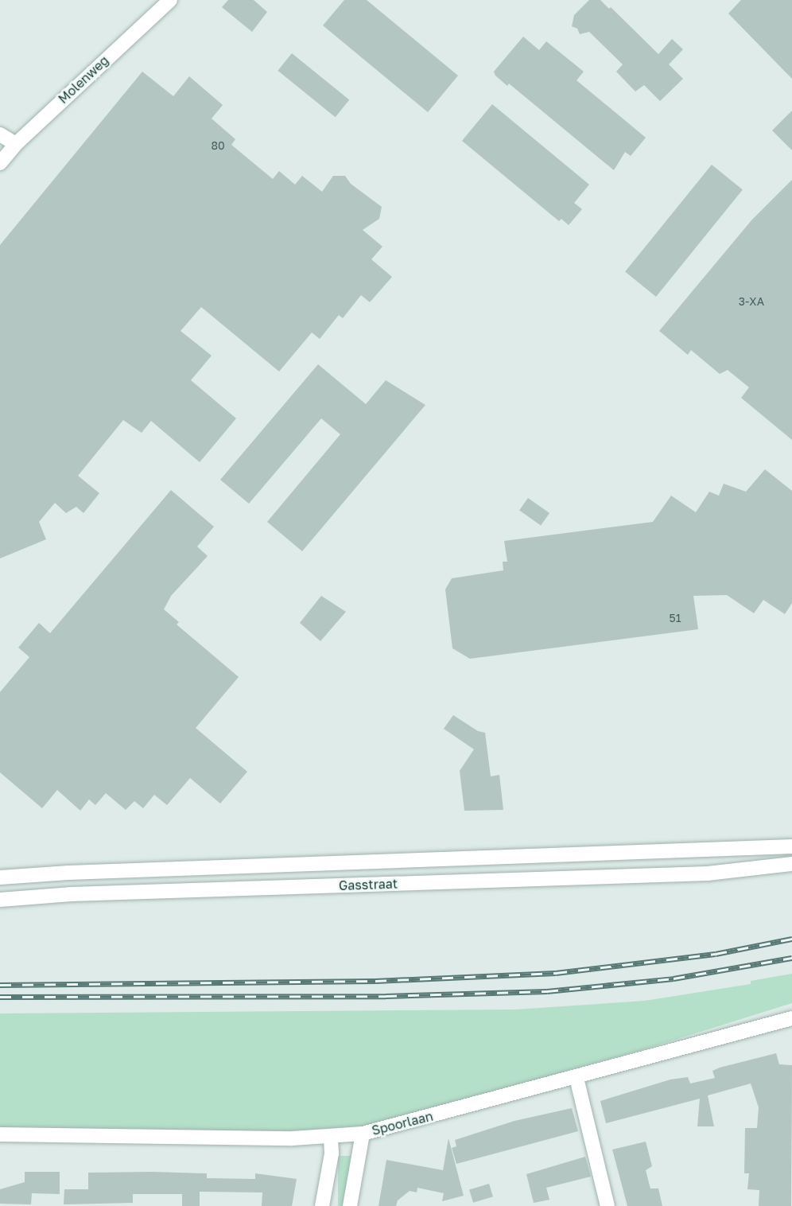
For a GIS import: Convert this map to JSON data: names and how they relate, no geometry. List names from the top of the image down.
{
  "streets": {
    "street": ["Molenweg", "Gasstraat", "Spoorlaan"]
  },
  "house_numbers": ["80", "3-XA", "51"]
}
